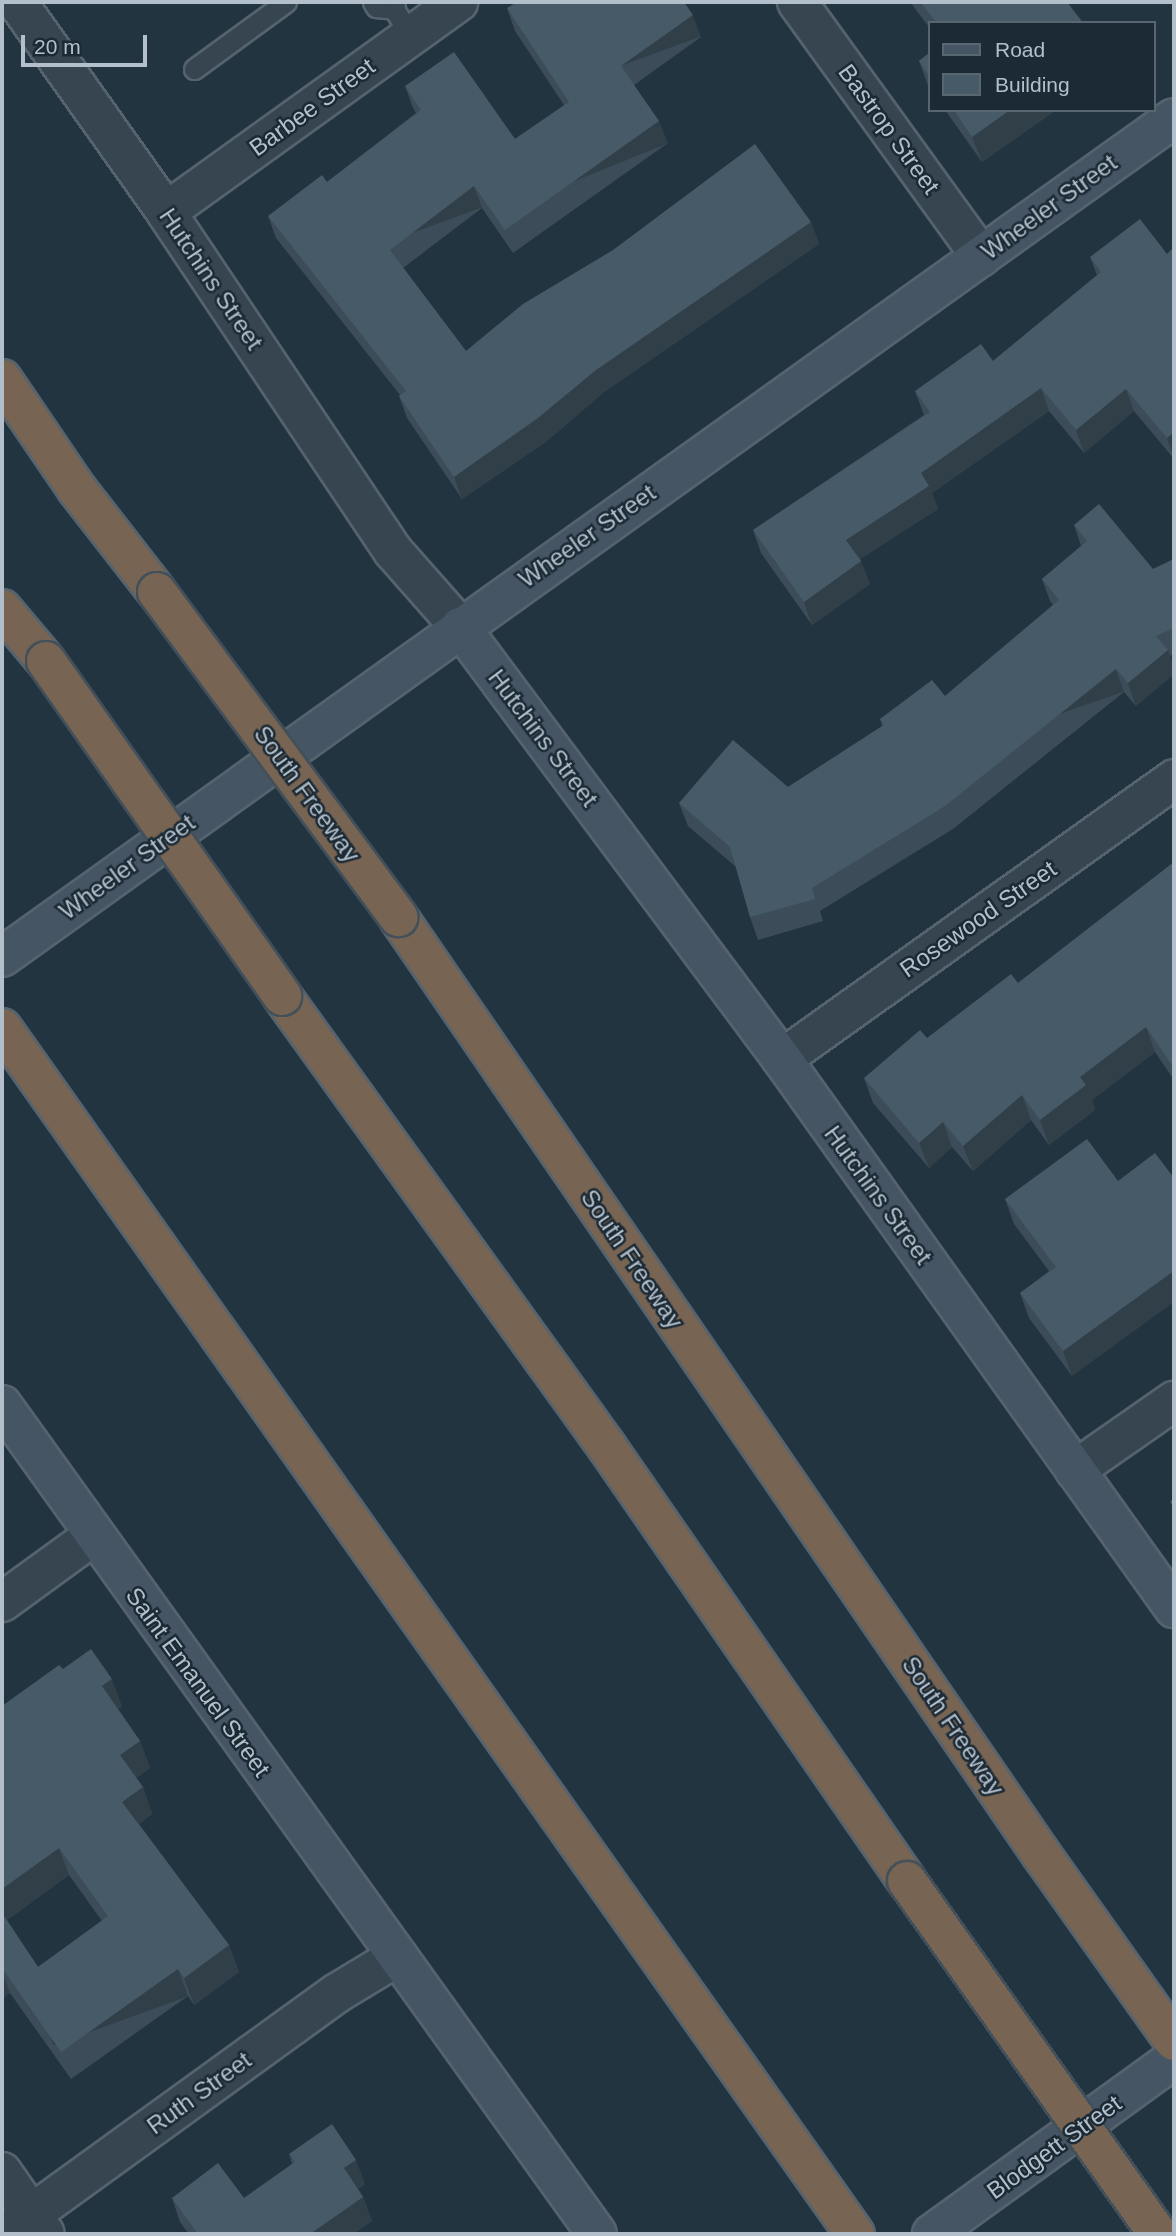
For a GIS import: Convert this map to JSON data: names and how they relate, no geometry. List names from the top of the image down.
{
  "streets": {
    "highway": ["South Freeway"],
    "main road": [
      "Wheeler Street",
      "Hutchins Street",
      "Saint Emanuel Street",
      "Blodgett Street"
    ],
    "street": [
      "Barbee Street",
      "Bastrop Street",
      "Rosewood Street",
      "Ruth Street"
    ]
  },
  "crossings": [
    ["Barbee Street", "Hutchins Street"],
    ["Bastrop Street", "Wheeler Street"],
    ["Wheeler Street", "Hutchins Street"],
    ["Hutchins Street", "Rosewood Street"],
    ["Saint Emanuel Street", "Ruth Street"]
  ],
  "legend": ["Road", "Building"],
  "scale_bar": "20 m"
}
